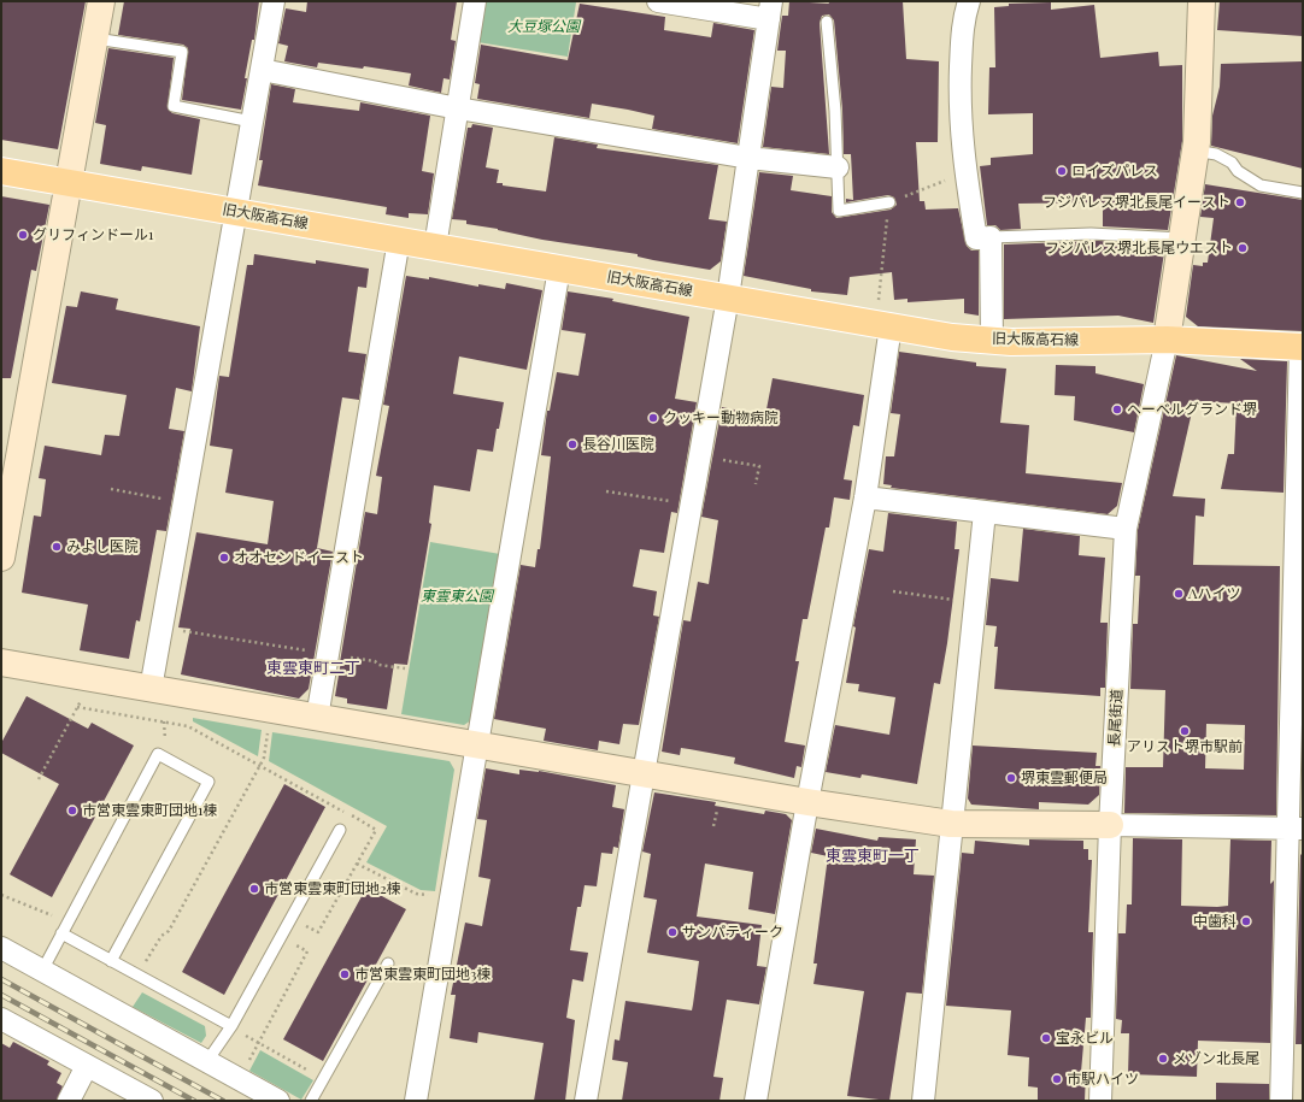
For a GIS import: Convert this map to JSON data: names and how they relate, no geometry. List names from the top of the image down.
{
  "streets": {
    "main road": ["旧大阪高石線"],
    "street": ["長尾街道"]
  },
  "crossings": [
    ["旧大阪高石線", "長尾街道"]
  ],
  "districts": ["東雲東町二丁", "東雲東町一丁"],
  "parks": ["大豆塚公園", "東雲東公園"],
  "places": [
    "ロイズパレス",
    "フジパレス堺北長尾イースト",
    "グリフィンドール1",
    "フジパレス堺北長尾ウエスト",
    "ヘーベルグランド堺",
    "クッキー動物病院",
    "長谷川医院",
    "みよし医院",
    "オオセンドイースト",
    "Aハイツ",
    "アリスト堺市駅前",
    "堺東雲郵便局",
    "市営東雲東町団地1棟",
    "市営東雲東町団地2棟",
    "中歯科",
    "サンパティーク",
    "市営東雲東町団地3棟",
    "宝永ビル",
    "メゾン北長尾",
    "市駅ハイツ"
  ]
}
